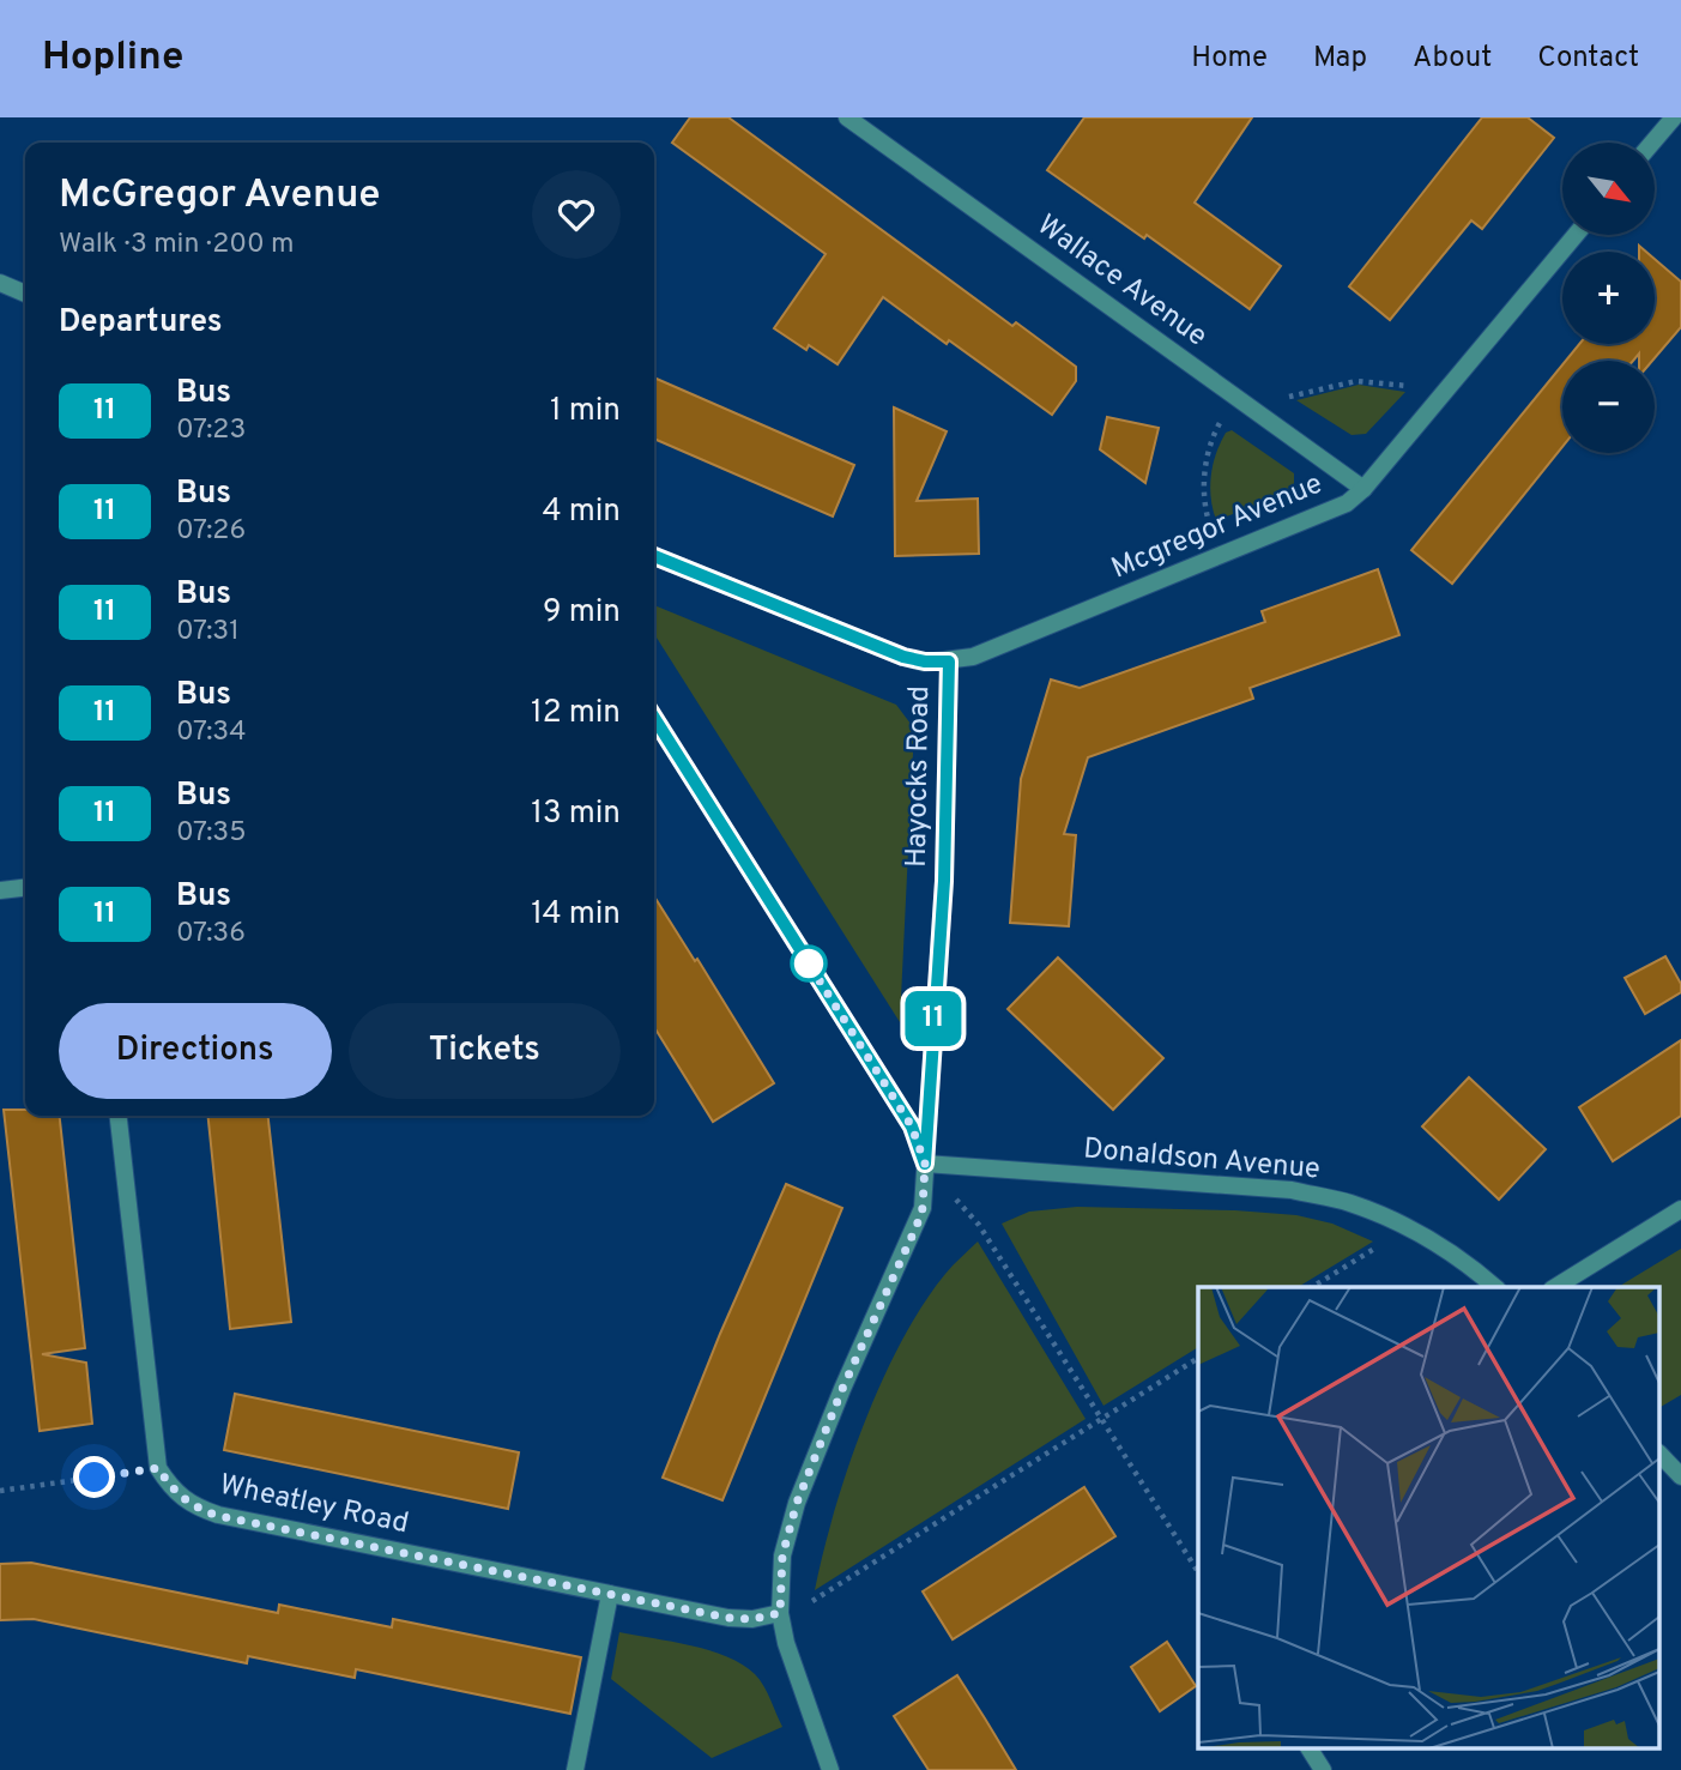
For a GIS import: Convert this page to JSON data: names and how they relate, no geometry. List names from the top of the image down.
{
  "streets": {
    "street": [
      "Wallace Avenue",
      "Mcgregor Avenue",
      "Hayocks Road",
      "Donaldson Avenue",
      "Wheatley Road"
    ]
  },
  "crossings": [
    ["Wallace Avenue", "Mcgregor Avenue"],
    ["Mcgregor Avenue", "Hayocks Road"],
    ["Hayocks Road", "Donaldson Avenue"],
    ["Hayocks Road", "Wheatley Road"]
  ],
  "lines": ["bus line 11"],
  "north": "bottom right",
  "page": {
    "header": "Hopline",
    "nav": [
      "Home",
      "Map",
      "About",
      "Contact"
    ],
    "on_map": "11",
    "map_buttons": ["+", "−"],
    "heading": [
      ["McGregor Avenue", "Walk · 3 min · 200 m"],
      "Departures"
    ],
    "list": [
      {
        "mark": "11",
        "name": "Bus",
        "note": "07:23",
        "value": "1 min"
      },
      {
        "mark": "11",
        "name": "Bus",
        "note": "07:26",
        "value": "4 min"
      },
      {
        "mark": "11",
        "name": "Bus",
        "note": "07:31",
        "value": "9 min"
      },
      {
        "mark": "11",
        "name": "Bus",
        "note": "07:34",
        "value": "12 min"
      },
      {
        "mark": "11",
        "name": "Bus",
        "note": "07:35",
        "value": "13 min"
      },
      {
        "mark": "11",
        "name": "Bus",
        "note": "07:36",
        "value": "14 min"
      }
    ],
    "buttons": ["Directions", "Tickets"]
  }
}
